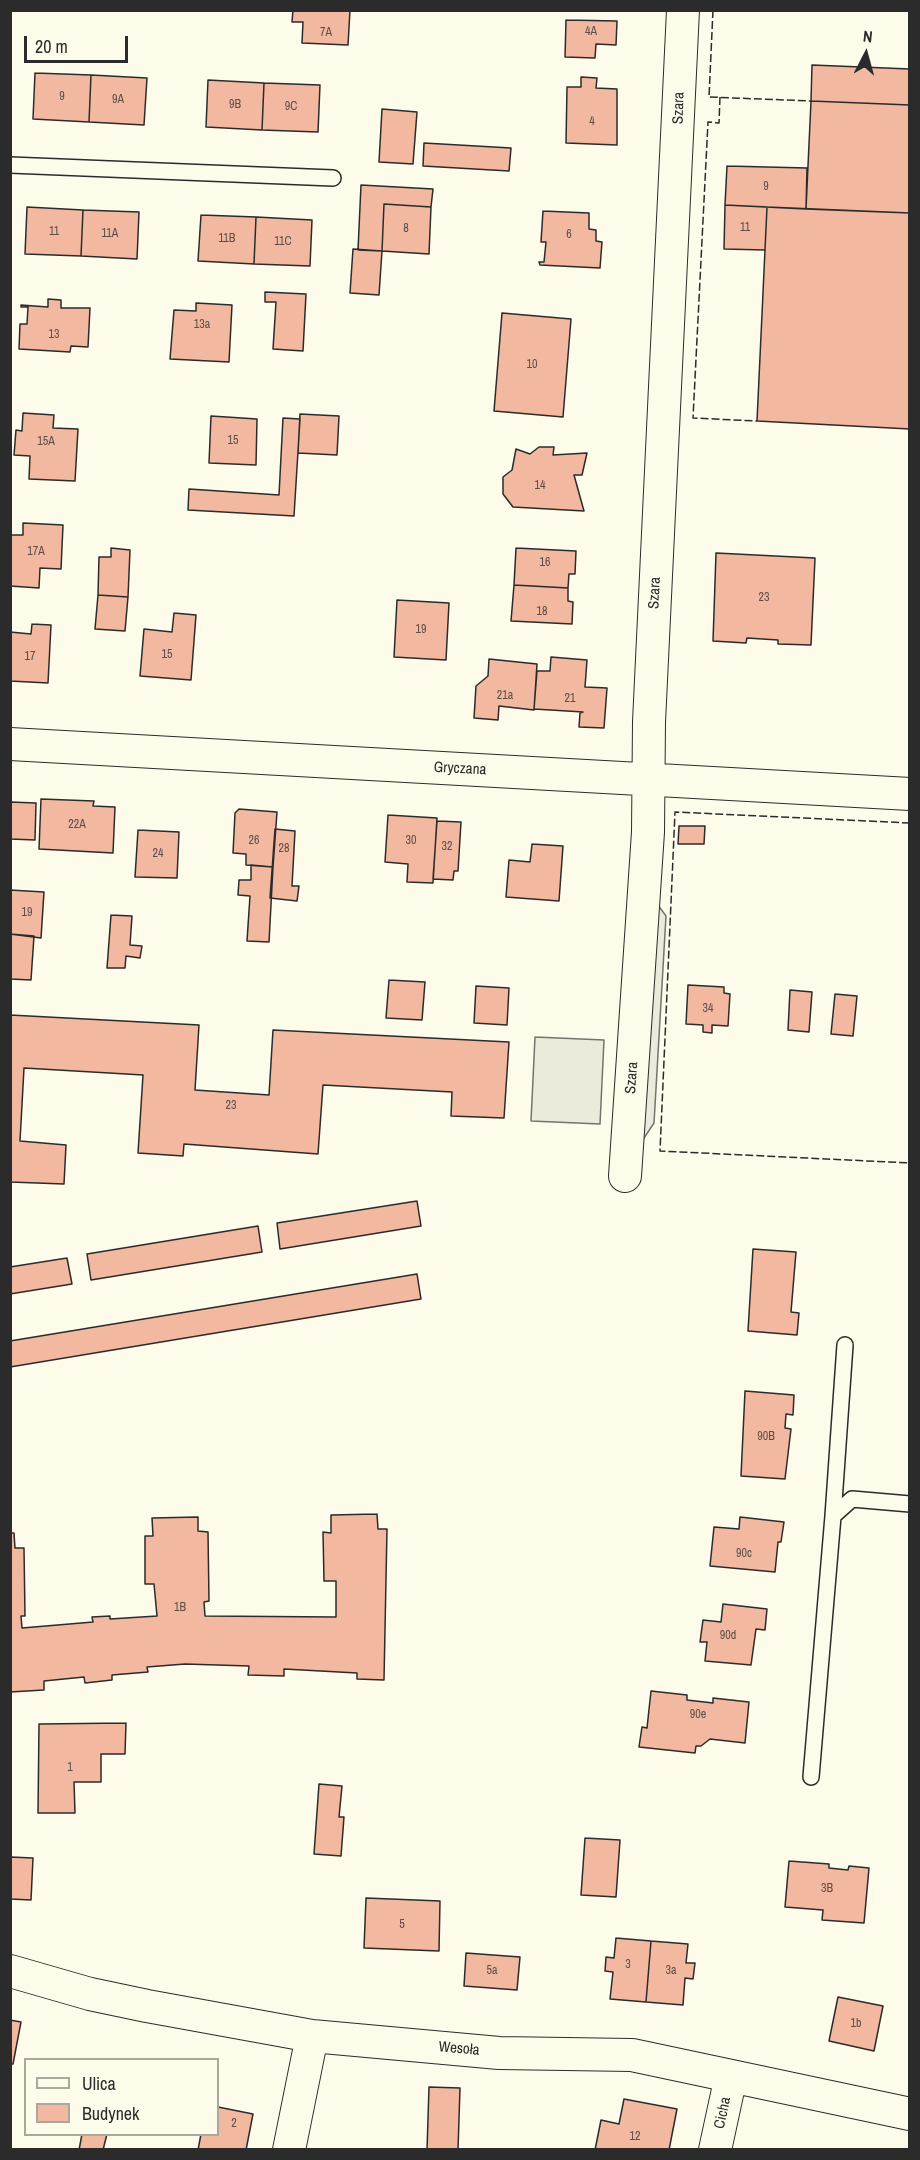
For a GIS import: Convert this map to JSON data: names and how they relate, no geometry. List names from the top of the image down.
{
  "streets": {
    "street": [
      "Szara",
      "Gryczana",
      "Wesoła",
      "Cicha"
    ]
  },
  "crossings": [
    ["Szara", "Gryczana"],
    ["Wesoła", "Cicha"]
  ],
  "house_numbers": [
    "4A",
    "7A",
    "9",
    "9A",
    "9B",
    "9C",
    "4",
    "9",
    "11",
    "8",
    "11",
    "11A",
    "6",
    "11B",
    "11C",
    "13a",
    "13",
    "10",
    "15",
    "15A",
    "14",
    "17A",
    "16",
    "23",
    "18",
    "19",
    "15",
    "17",
    "21a",
    "21",
    "22A",
    "26",
    "30",
    "32",
    "28",
    "24",
    "19",
    "34",
    "23",
    "90B",
    "90c",
    "1B",
    "90d",
    "90e",
    "1",
    "3B",
    "5",
    "3",
    "5a",
    "3a",
    "1b",
    "2",
    "12"
  ],
  "legend": ["Ulica", "Budynek"],
  "scale_bar": "20 m",
  "north": "top"
}
